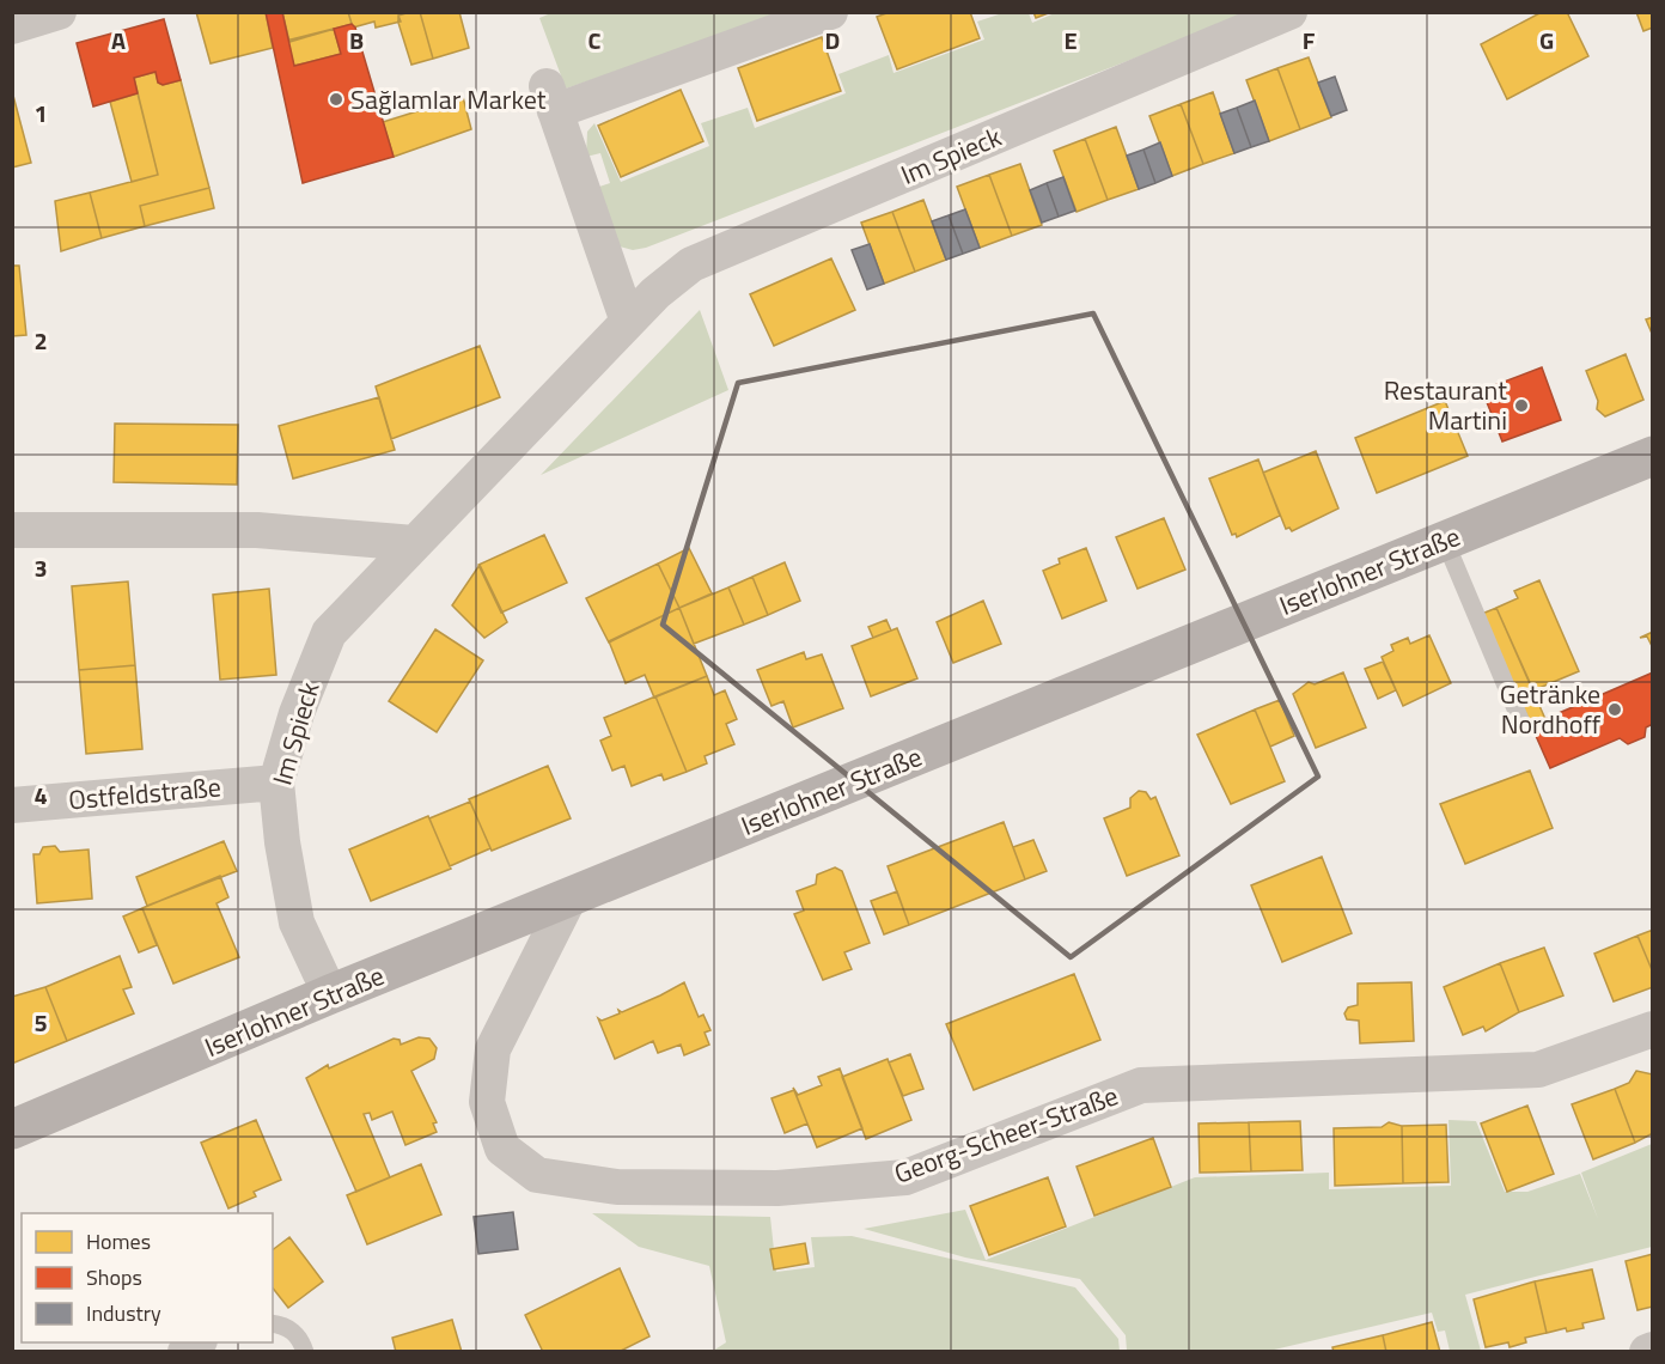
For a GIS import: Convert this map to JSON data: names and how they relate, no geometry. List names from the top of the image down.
{
  "streets": {
    "main road": ["Iserlohner Straße"],
    "street": ["Im Spieck", "Ostfeldstraße", "Georg-Scheer-Straße"]
  },
  "crossings": [
    ["Im Spieck", "Iserlohner Straße"],
    ["Im Spieck", "Ostfeldstraße"],
    ["Iserlohner Straße", "Georg-Scheer-Straße"]
  ],
  "places": ["Sağlamlar Market", "Restaurant Martini", "Getränke Nordhoff"],
  "legend": ["Homes", "Shops", "Industry"],
  "grid": {
    "columns": [
      "A",
      "B",
      "C",
      "D",
      "E",
      "F",
      "G"
    ],
    "rows": [
      "1",
      "2",
      "3",
      "4",
      "5"
    ]
  }
}
